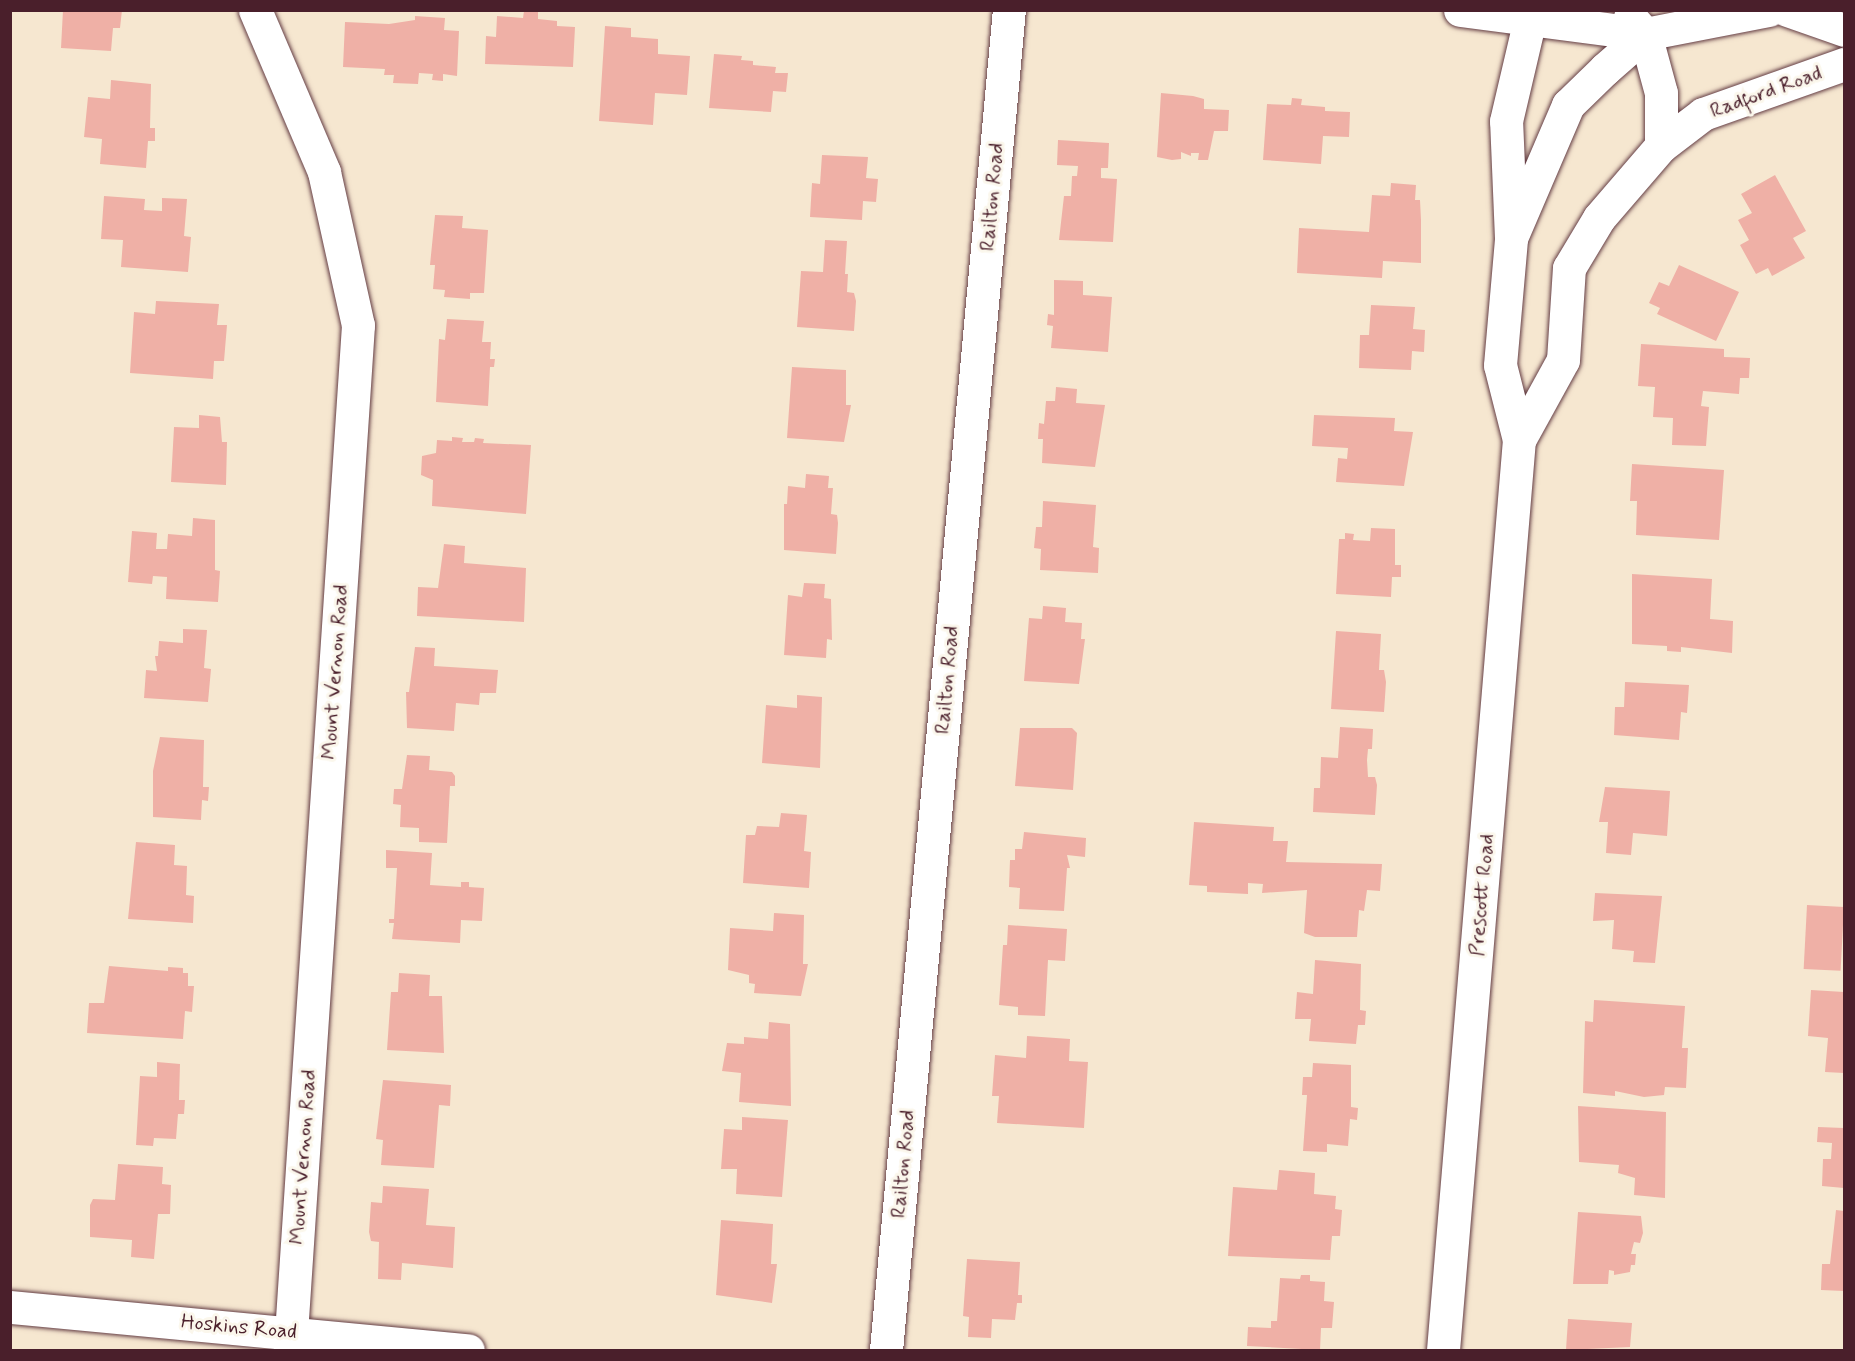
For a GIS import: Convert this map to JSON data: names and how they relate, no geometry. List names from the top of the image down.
{
  "streets": {
    "street": [
      "Radford Road",
      "Railton Road",
      "Mount Vernon Road",
      "Prescott Road",
      "Hoskins Road"
    ]
  },
  "crossings": [
    ["Radford Road", "Prescott Road"],
    ["Mount Vernon Road", "Hoskins Road"]
  ]
}
